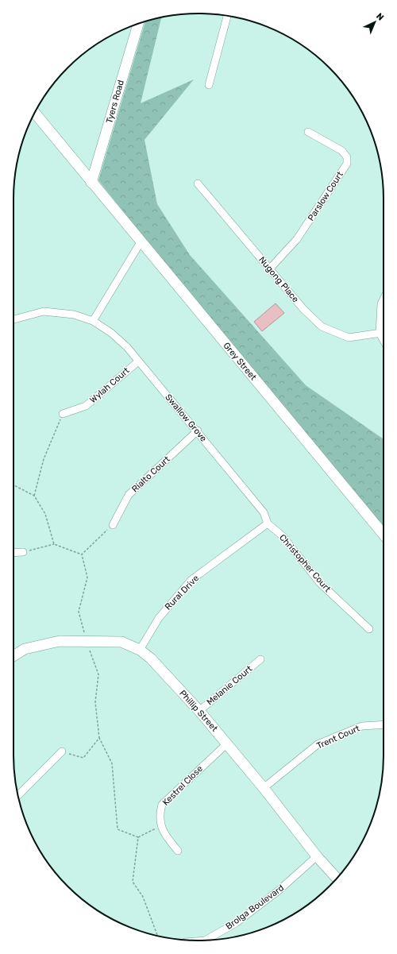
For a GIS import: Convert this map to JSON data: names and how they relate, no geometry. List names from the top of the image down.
{
  "streets": {
    "main road": ["Tyers Road", "Grey Street", "Phillip Street"],
    "street": [
      "Parslow Court",
      "Nugong Place",
      "Wylah Court",
      "Swallow Grove",
      "Rialto Court",
      "Christopher Court",
      "Rural Drive",
      "Melanie Court",
      "Trent Court",
      "Kestrel Close",
      "Brolga Boulevard"
    ]
  },
  "crossings": [
    ["Tyers Road", "Grey Street"],
    ["Parslow Court", "Nugong Place"],
    ["Wylah Court", "Swallow Grove"],
    ["Swallow Grove", "Rialto Court"],
    ["Swallow Grove", "Christopher Court"],
    ["Swallow Grove", "Rural Drive"],
    ["Christopher Court", "Rural Drive"],
    ["Rural Drive", "Phillip Street"],
    ["Melanie Court", "Phillip Street"],
    ["Phillip Street", "Trent Court"],
    ["Phillip Street", "Kestrel Close"],
    ["Phillip Street", "Brolga Boulevard"]
  ],
  "north": "top right"
}
